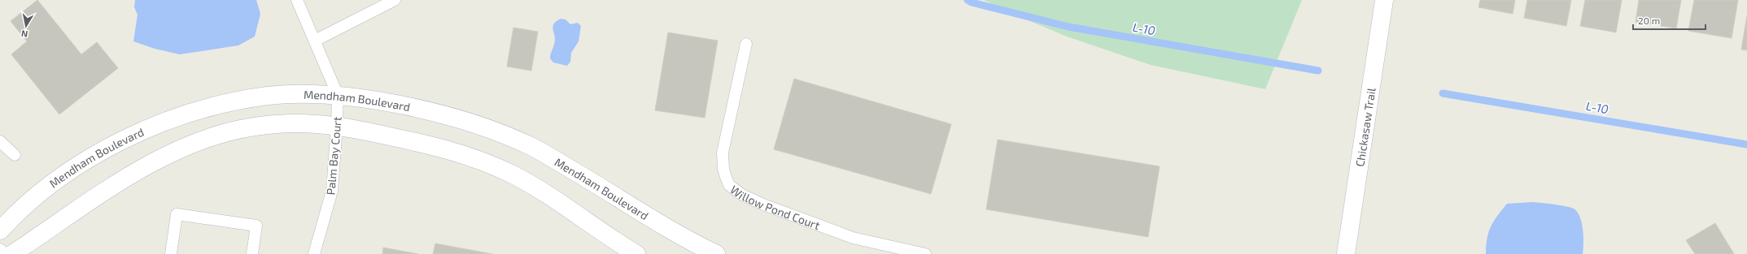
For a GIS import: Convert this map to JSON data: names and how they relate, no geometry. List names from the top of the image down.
{
  "streets": {
    "street": ["Mendham Boulevard", "Chickasaw Trail"],
    "lane": ["Palm Bay Court", "Willow Pond Court"]
  },
  "crossings": [
    ["Mendham Boulevard", "Palm Bay Court"]
  ],
  "water": ["L-10"],
  "scale_bar": "20 m",
  "north": "bottom"
}
